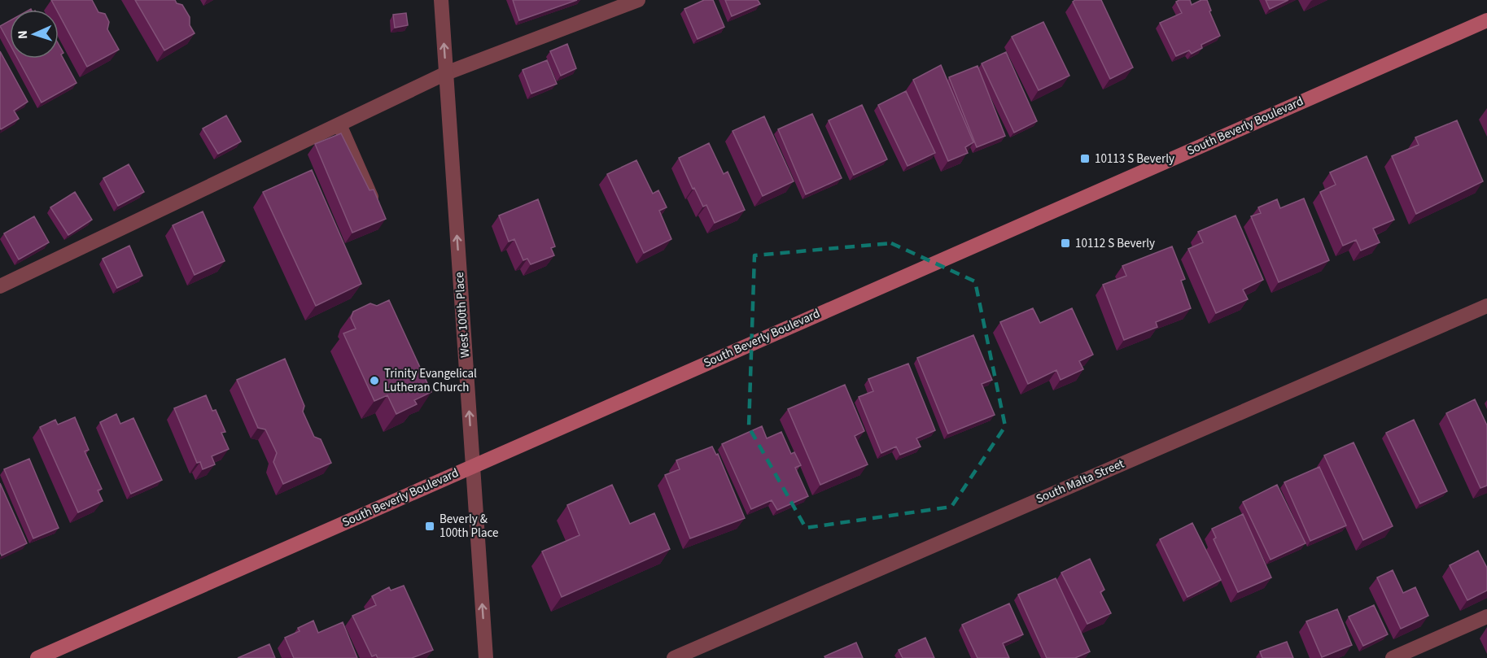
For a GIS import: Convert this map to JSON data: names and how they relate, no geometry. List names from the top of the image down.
{
  "streets": {
    "main road": ["South Beverly Boulevard"],
    "street": ["West 100th Place", "South Malta Street"]
  },
  "crossings": [
    ["South Beverly Boulevard", "West 100th Place"]
  ],
  "one_way": ["West 100th Place"],
  "places": {
    "transit": ["10113 S Beverly", "10112 S Beverly", "Beverly & 100th Place"],
    "other": ["Trinity Evangelical Lutheran Church"]
  },
  "north": "left"
}
